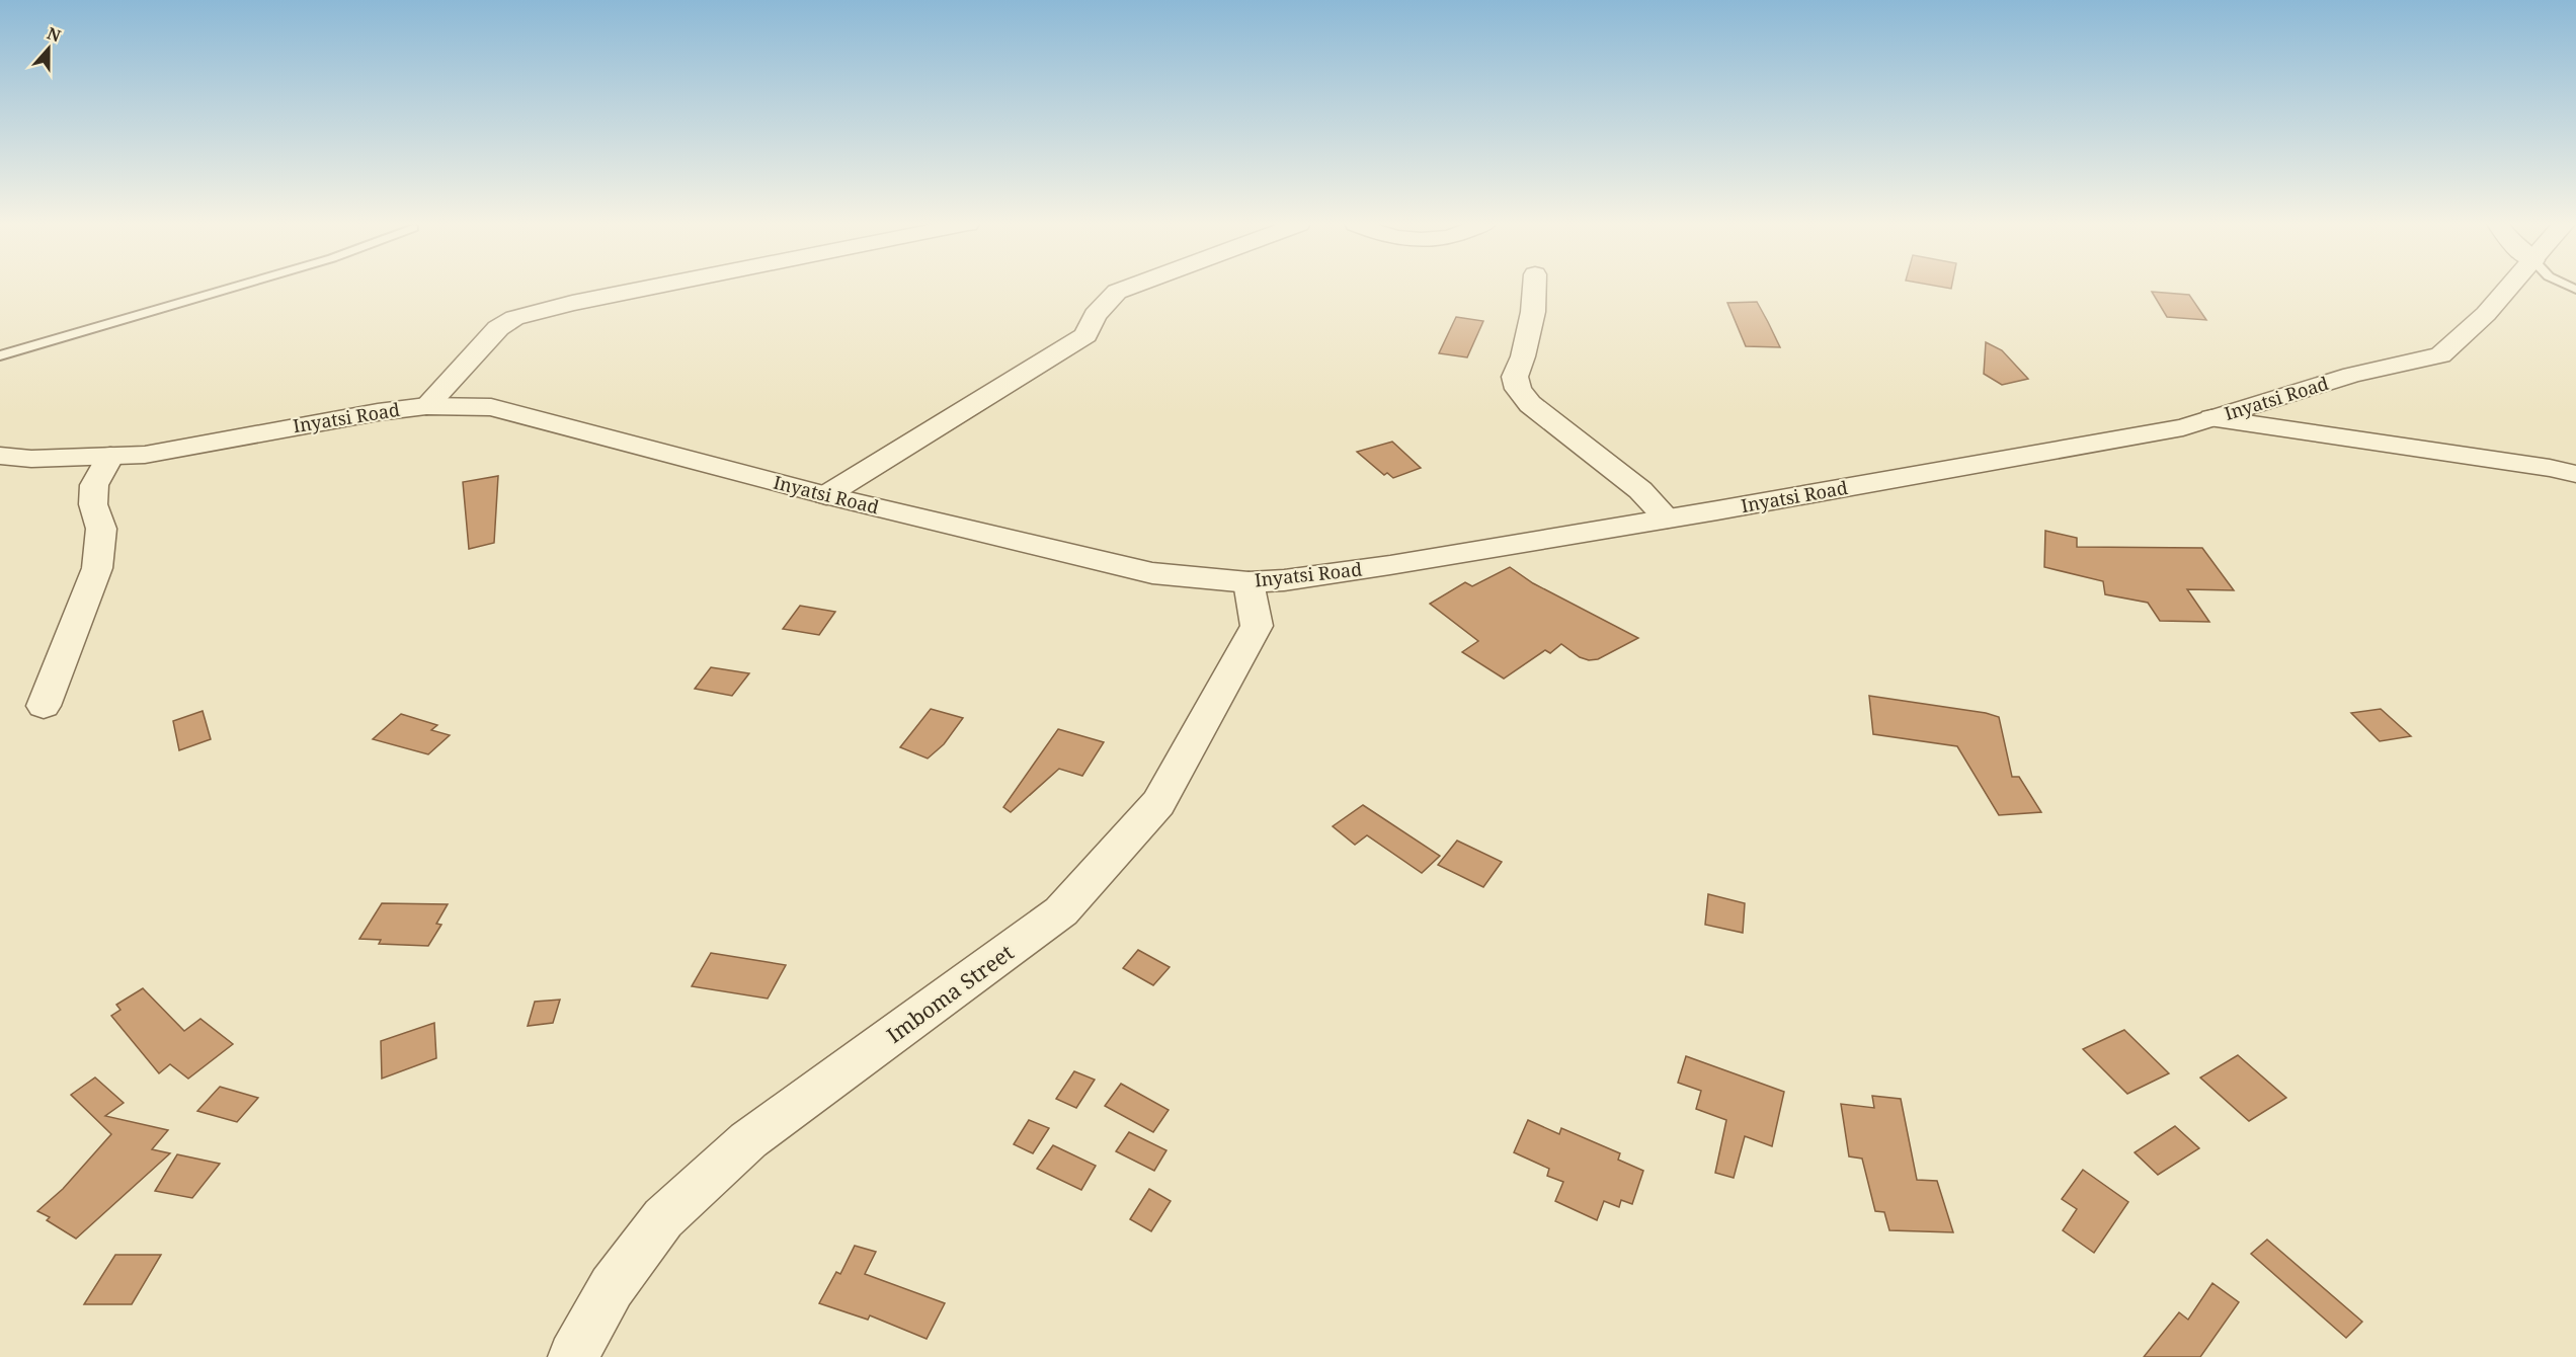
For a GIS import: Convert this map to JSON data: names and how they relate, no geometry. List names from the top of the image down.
{
  "streets": {
    "street": ["Inyatsi Road", "Imboma Street"]
  },
  "crossings": [
    ["Inyatsi Road", "Imboma Street"]
  ],
  "north": "top"
}
